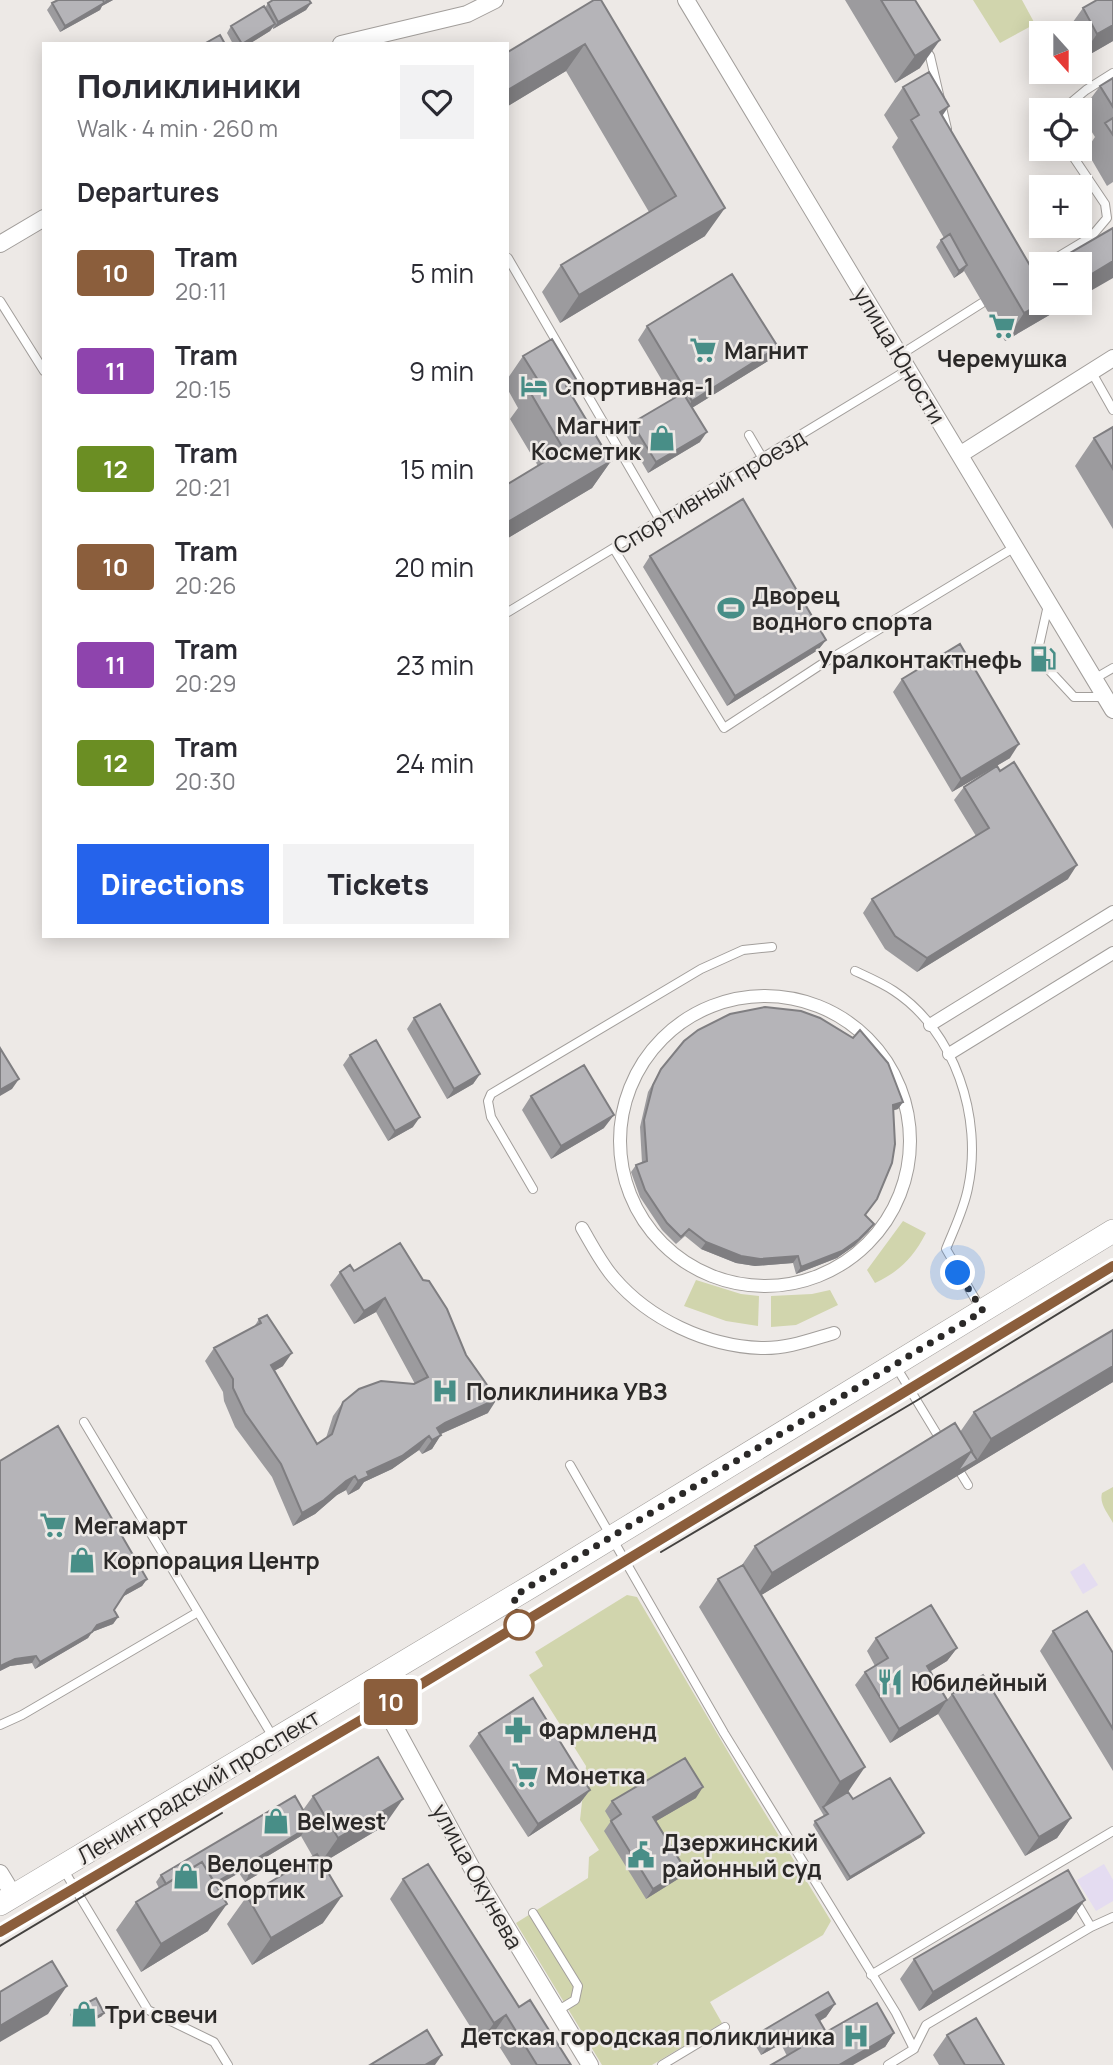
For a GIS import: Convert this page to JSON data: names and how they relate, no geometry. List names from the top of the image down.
{
  "streets": {
    "main road": ["Ленинградский проспект"],
    "street": ["улица Юности", "улица Окунева"],
    "lane": ["Спортивный проезд"]
  },
  "crossings": [
    ["улица Юности", "Спортивный проезд"],
    ["Ленинградский проспект", "улица Окунева"]
  ],
  "places": {
    "supermarket": [
      "Черемушка",
      "Магнит",
      "Мегамарт",
      "Монетка"
    ],
    "hotel": ["Спортивная-1"],
    "shop": [
      "Магнит Косметик",
      "Корпорация Центр",
      "Belwest",
      "Велоцентр Спортик",
      "Три свечи"
    ],
    "sports": ["Дворец водного спорта"],
    "fuel station": ["Уралконтактнефь"],
    "hospital": ["Поликлиника УВЗ", "Детская городская поликлиника"],
    "restaurant": ["Юбилейный"],
    "pharmacy": ["Фармленд"],
    "public building": ["Дзержинский районный суд"]
  },
  "lines": ["tram line 10"],
  "north": "bottom",
  "page": {
    "on_map": "10",
    "map_buttons": ["+", "−"],
    "heading": [
      ["Поликлиники", "Walk · 4 min · 260 m"],
      "Departures"
    ],
    "list": [
      {
        "mark": "10",
        "name": "Tram",
        "note": "20:11",
        "value": "5 min"
      },
      {
        "mark": "11",
        "name": "Tram",
        "note": "20:15",
        "value": "9 min"
      },
      {
        "mark": "12",
        "name": "Tram",
        "note": "20:21",
        "value": "15 min"
      },
      {
        "mark": "10",
        "name": "Tram",
        "note": "20:26",
        "value": "20 min"
      },
      {
        "mark": "11",
        "name": "Tram",
        "note": "20:29",
        "value": "23 min"
      },
      {
        "mark": "12",
        "name": "Tram",
        "note": "20:30",
        "value": "24 min"
      }
    ],
    "buttons": ["Directions", "Tickets"]
  }
}
